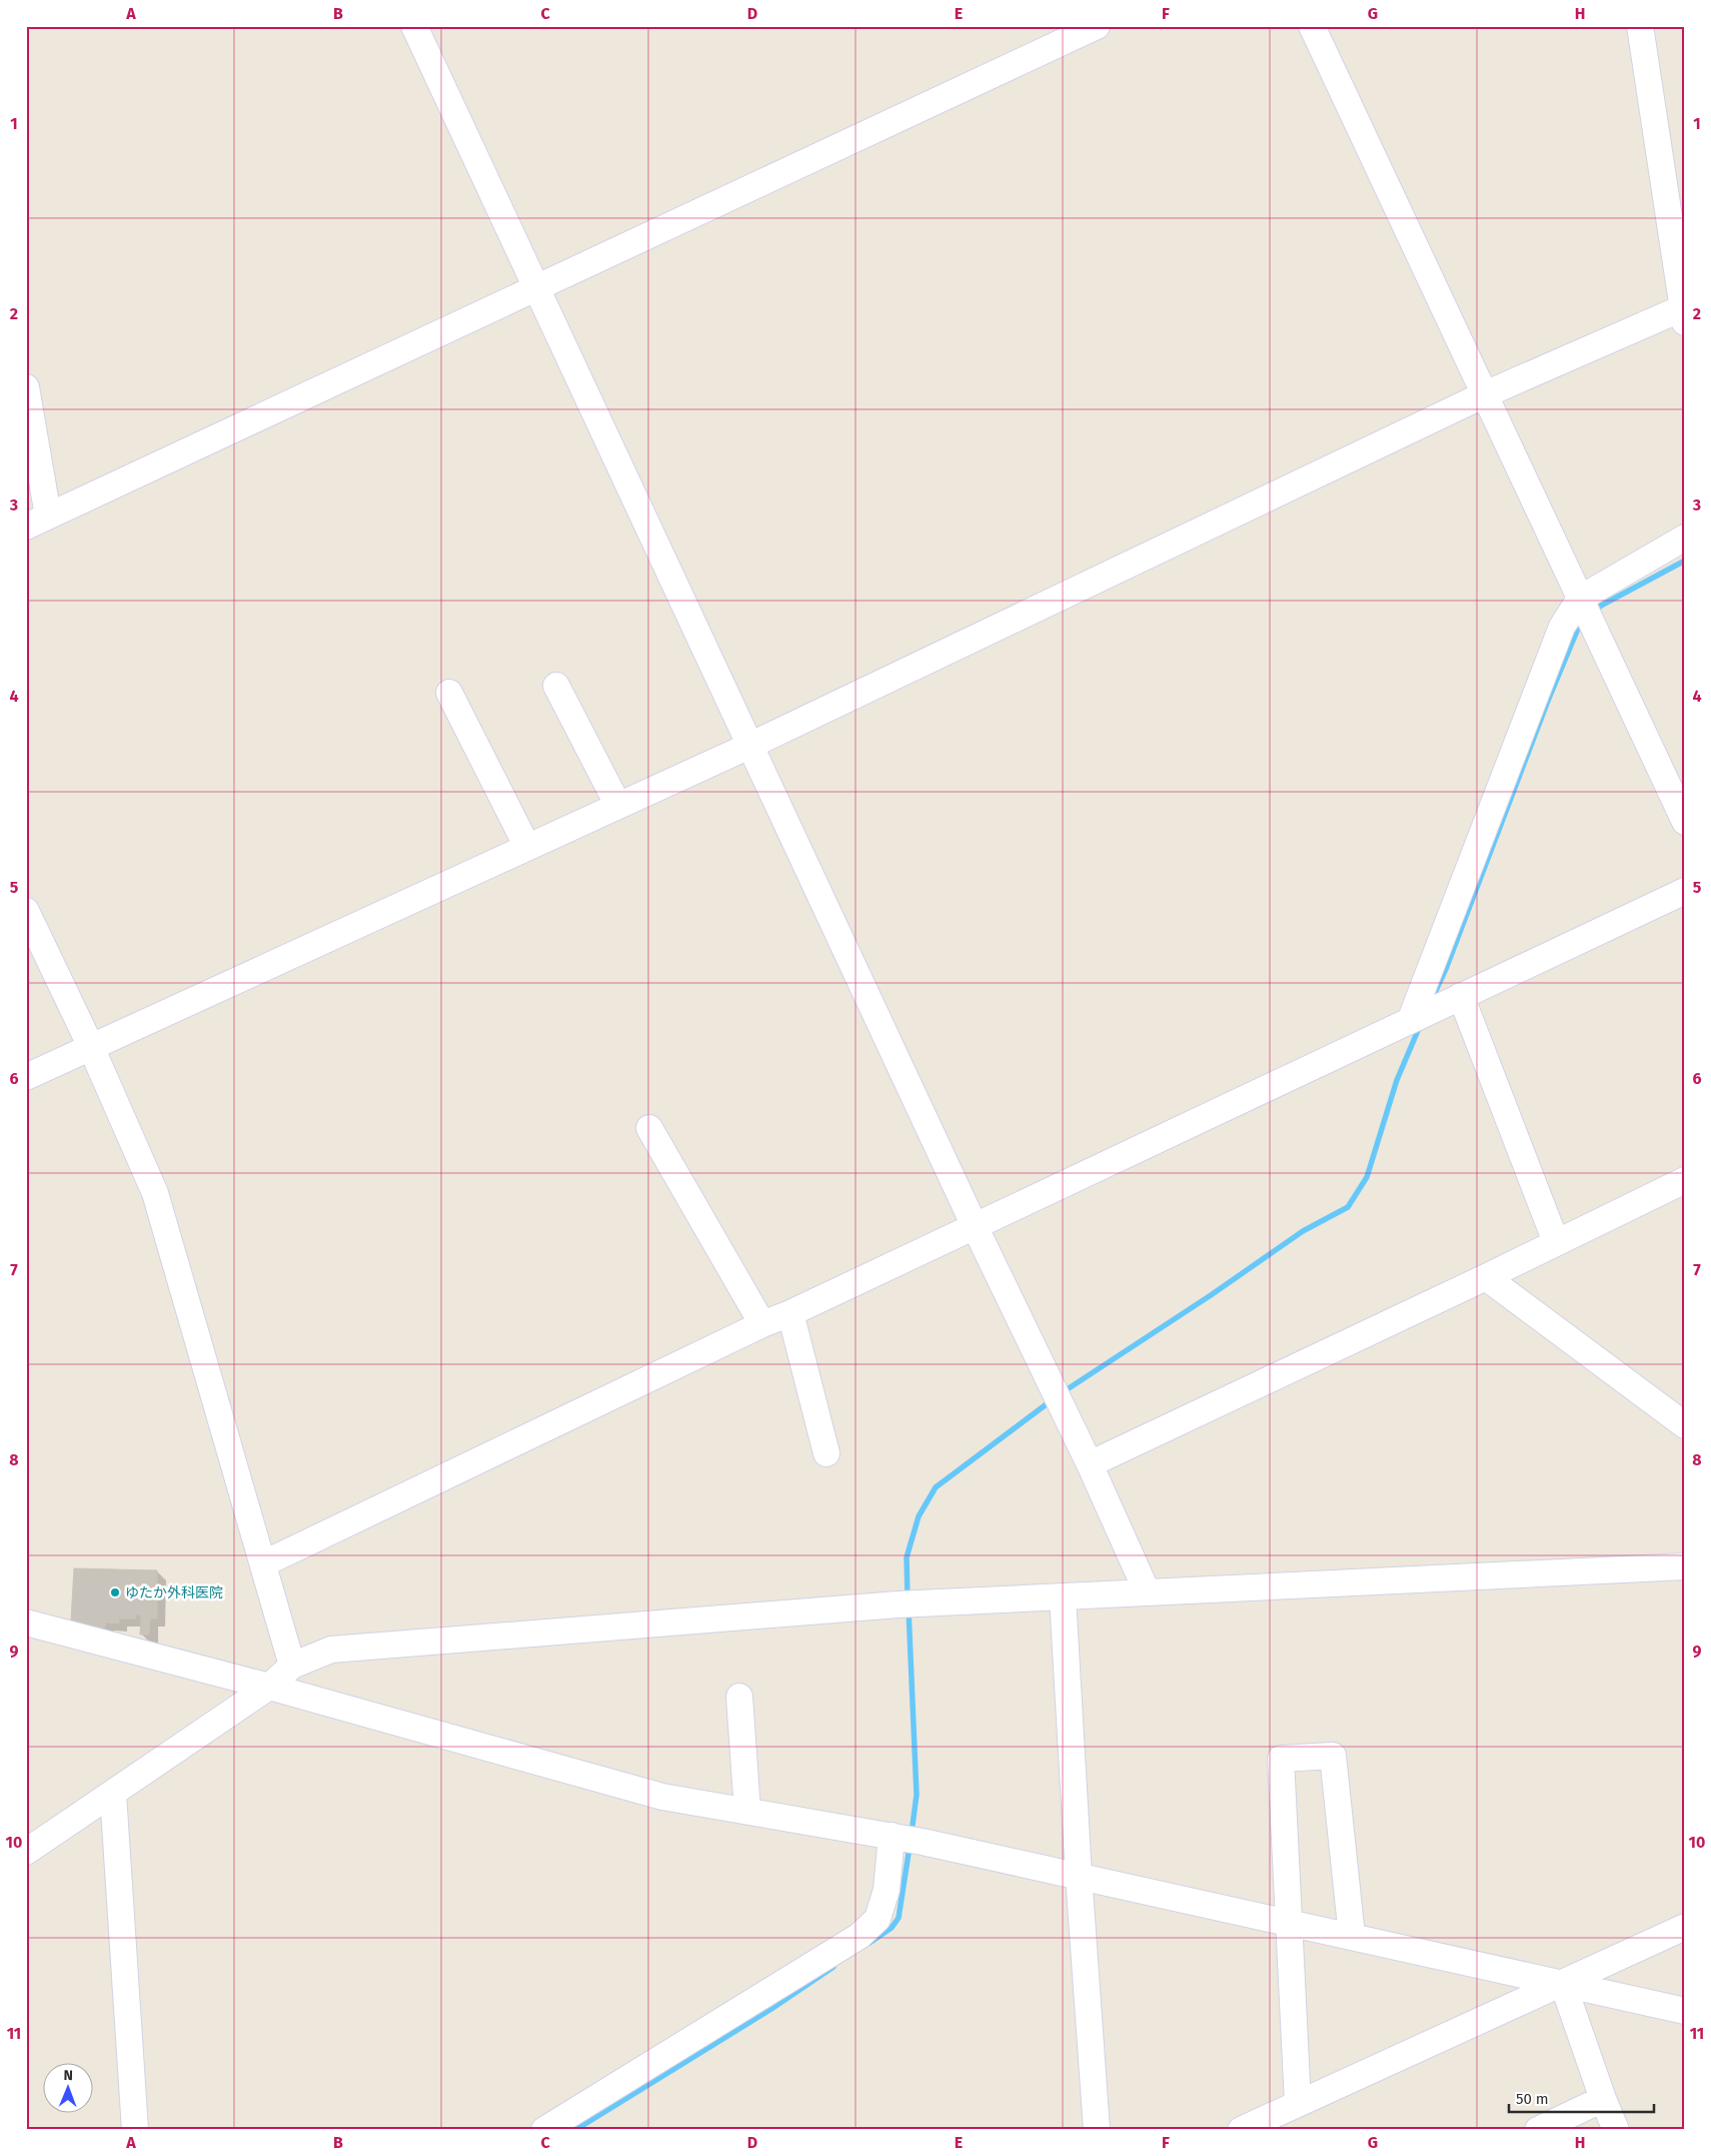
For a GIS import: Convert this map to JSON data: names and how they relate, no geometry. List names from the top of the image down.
{
  "places": ["ゆたか外科医院"],
  "scale_bar": "50 m",
  "north": "top",
  "grid": {
    "columns": [
      "A",
      "B",
      "C",
      "D",
      "E",
      "F",
      "G",
      "H"
    ],
    "rows": [
      "1",
      "2",
      "3",
      "4",
      "5",
      "6",
      "7",
      "8",
      "9",
      "10",
      "11"
    ]
  }
}
